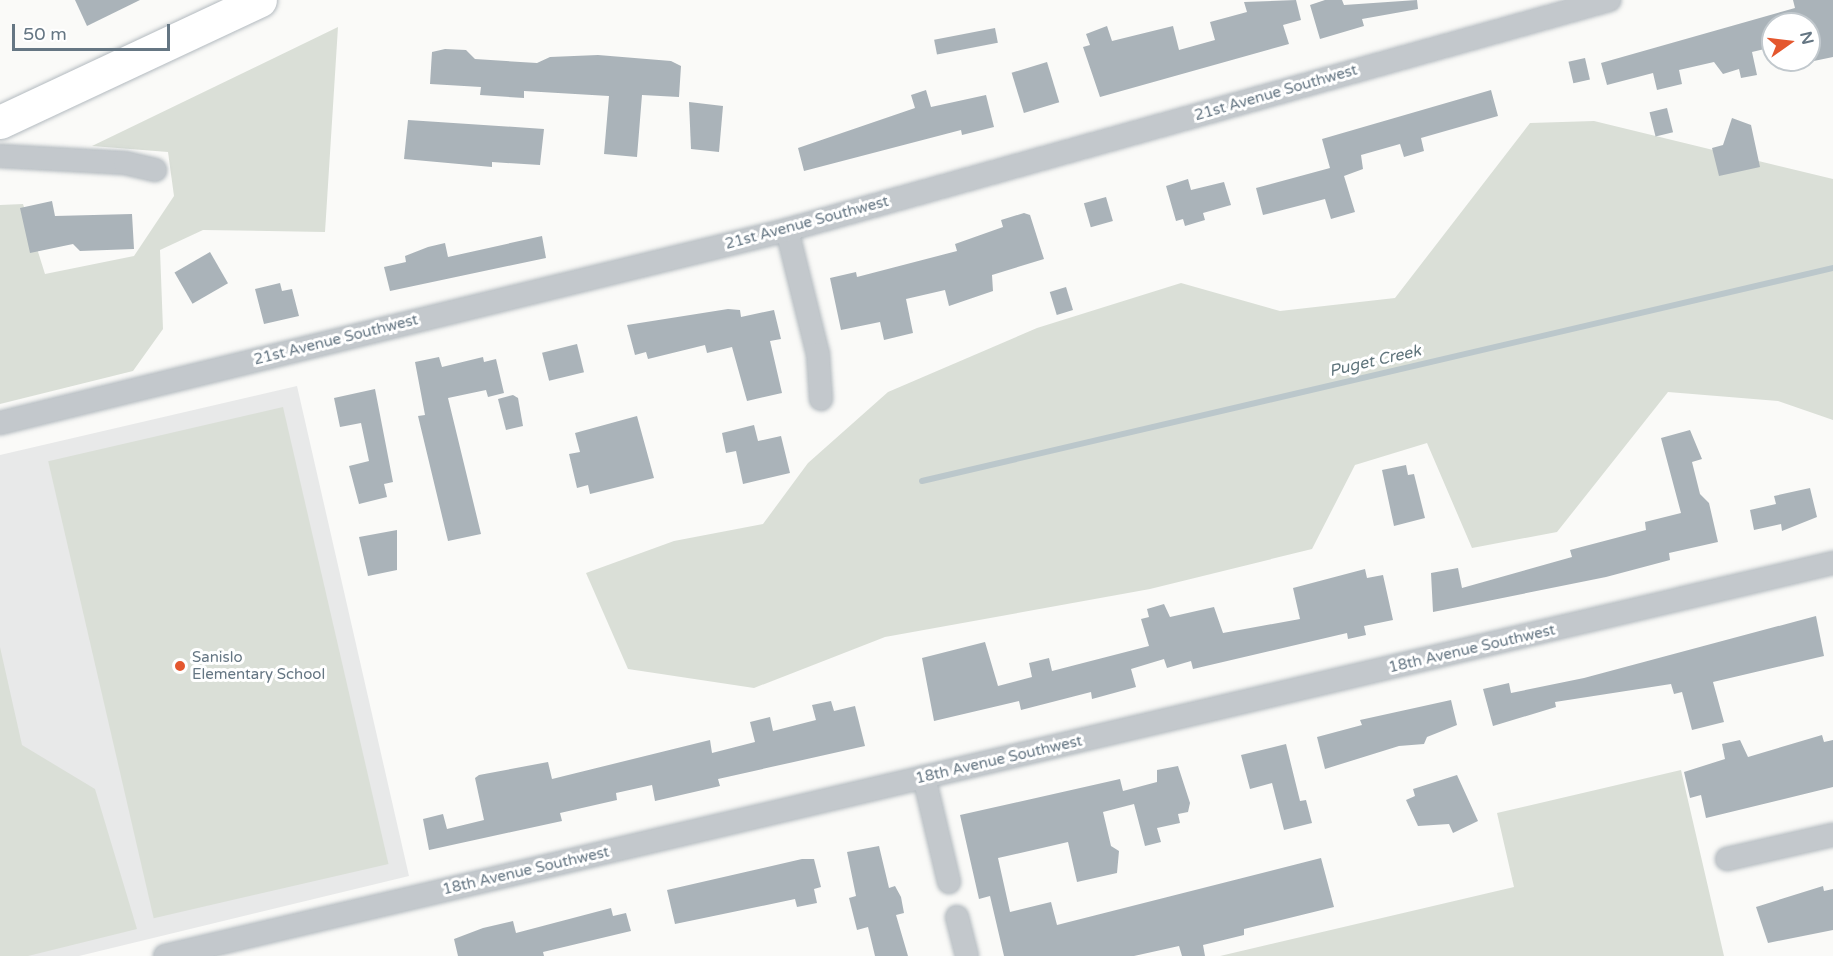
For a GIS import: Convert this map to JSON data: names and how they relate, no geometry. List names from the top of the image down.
{
  "streets": {
    "street": ["21st Avenue Southwest", "18th Avenue Southwest"]
  },
  "water": ["Puget Creek"],
  "places": ["Sanislo Elementary School"],
  "scale_bar": "50 m",
  "north": "right"
}
